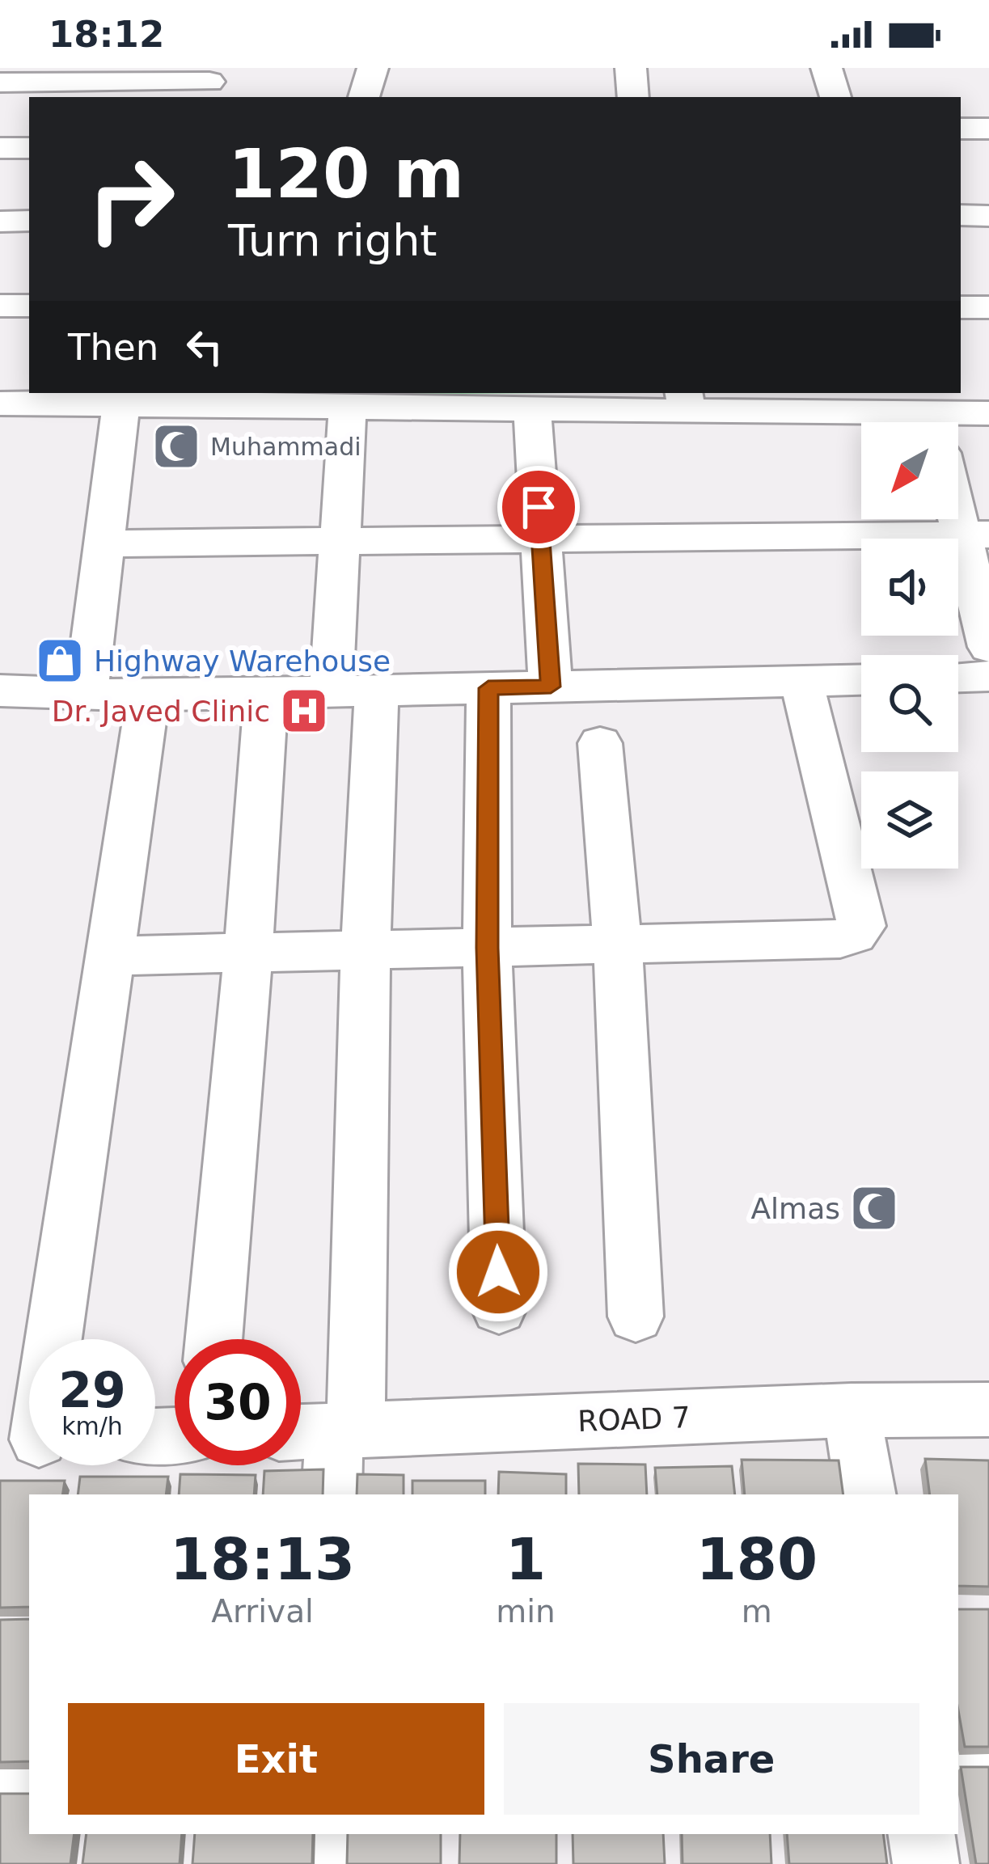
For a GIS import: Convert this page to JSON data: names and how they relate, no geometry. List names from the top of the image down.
{
  "streets": {
    "street": ["ROAD 7"]
  },
  "places": {
    "mosque": ["Muhammadi", "Almas"],
    "shop": ["Highway Warehouse"],
    "hospital": ["Dr. Javed Clinic"]
  },
  "north": "bottom left",
  "page": {
    "status": "18:12",
    "turn": ["120 m", "Turn right"],
    "then": "Then",
    "speed": "29 km/h",
    "limit": "30",
    "eta": [
      "18:13",
      "Arrival",
      "1",
      "min",
      "180",
      "m"
    ],
    "buttons": ["Exit", "Share"]
  }
}
